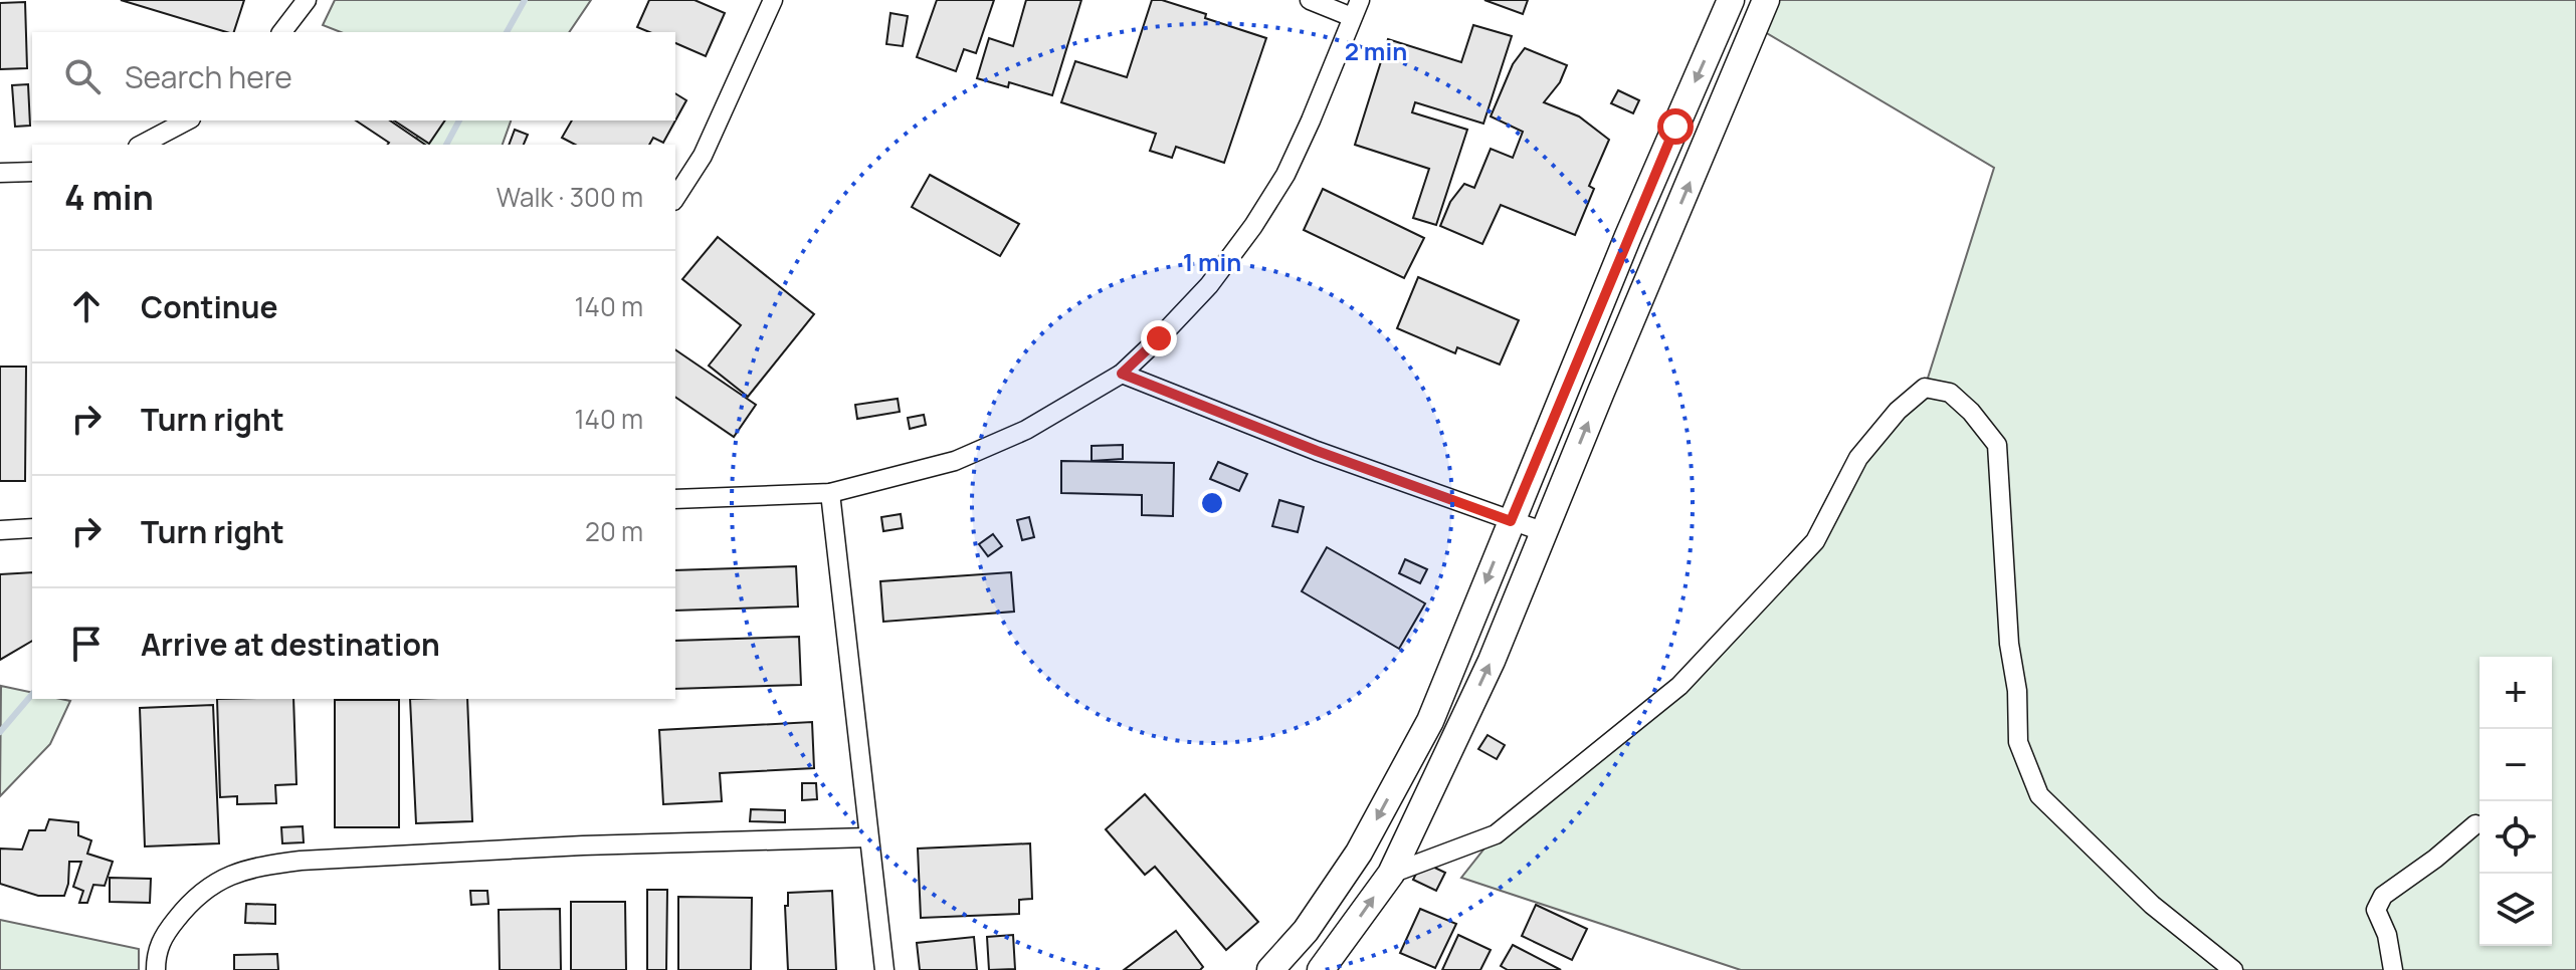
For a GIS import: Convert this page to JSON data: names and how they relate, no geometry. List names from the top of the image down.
{
  "page": {
    "search": "Search here",
    "heading": ["4 min", "Walk · 300 m"],
    "list": [
      ["Continue", "140 m"],
      ["Turn right", "140 m"],
      ["Turn right", "20 m"],
      "Arrive at destination"
    ],
    "map_buttons": ["+", "−"]
  },
  "rings": ["2 min", "1 min"]
}
